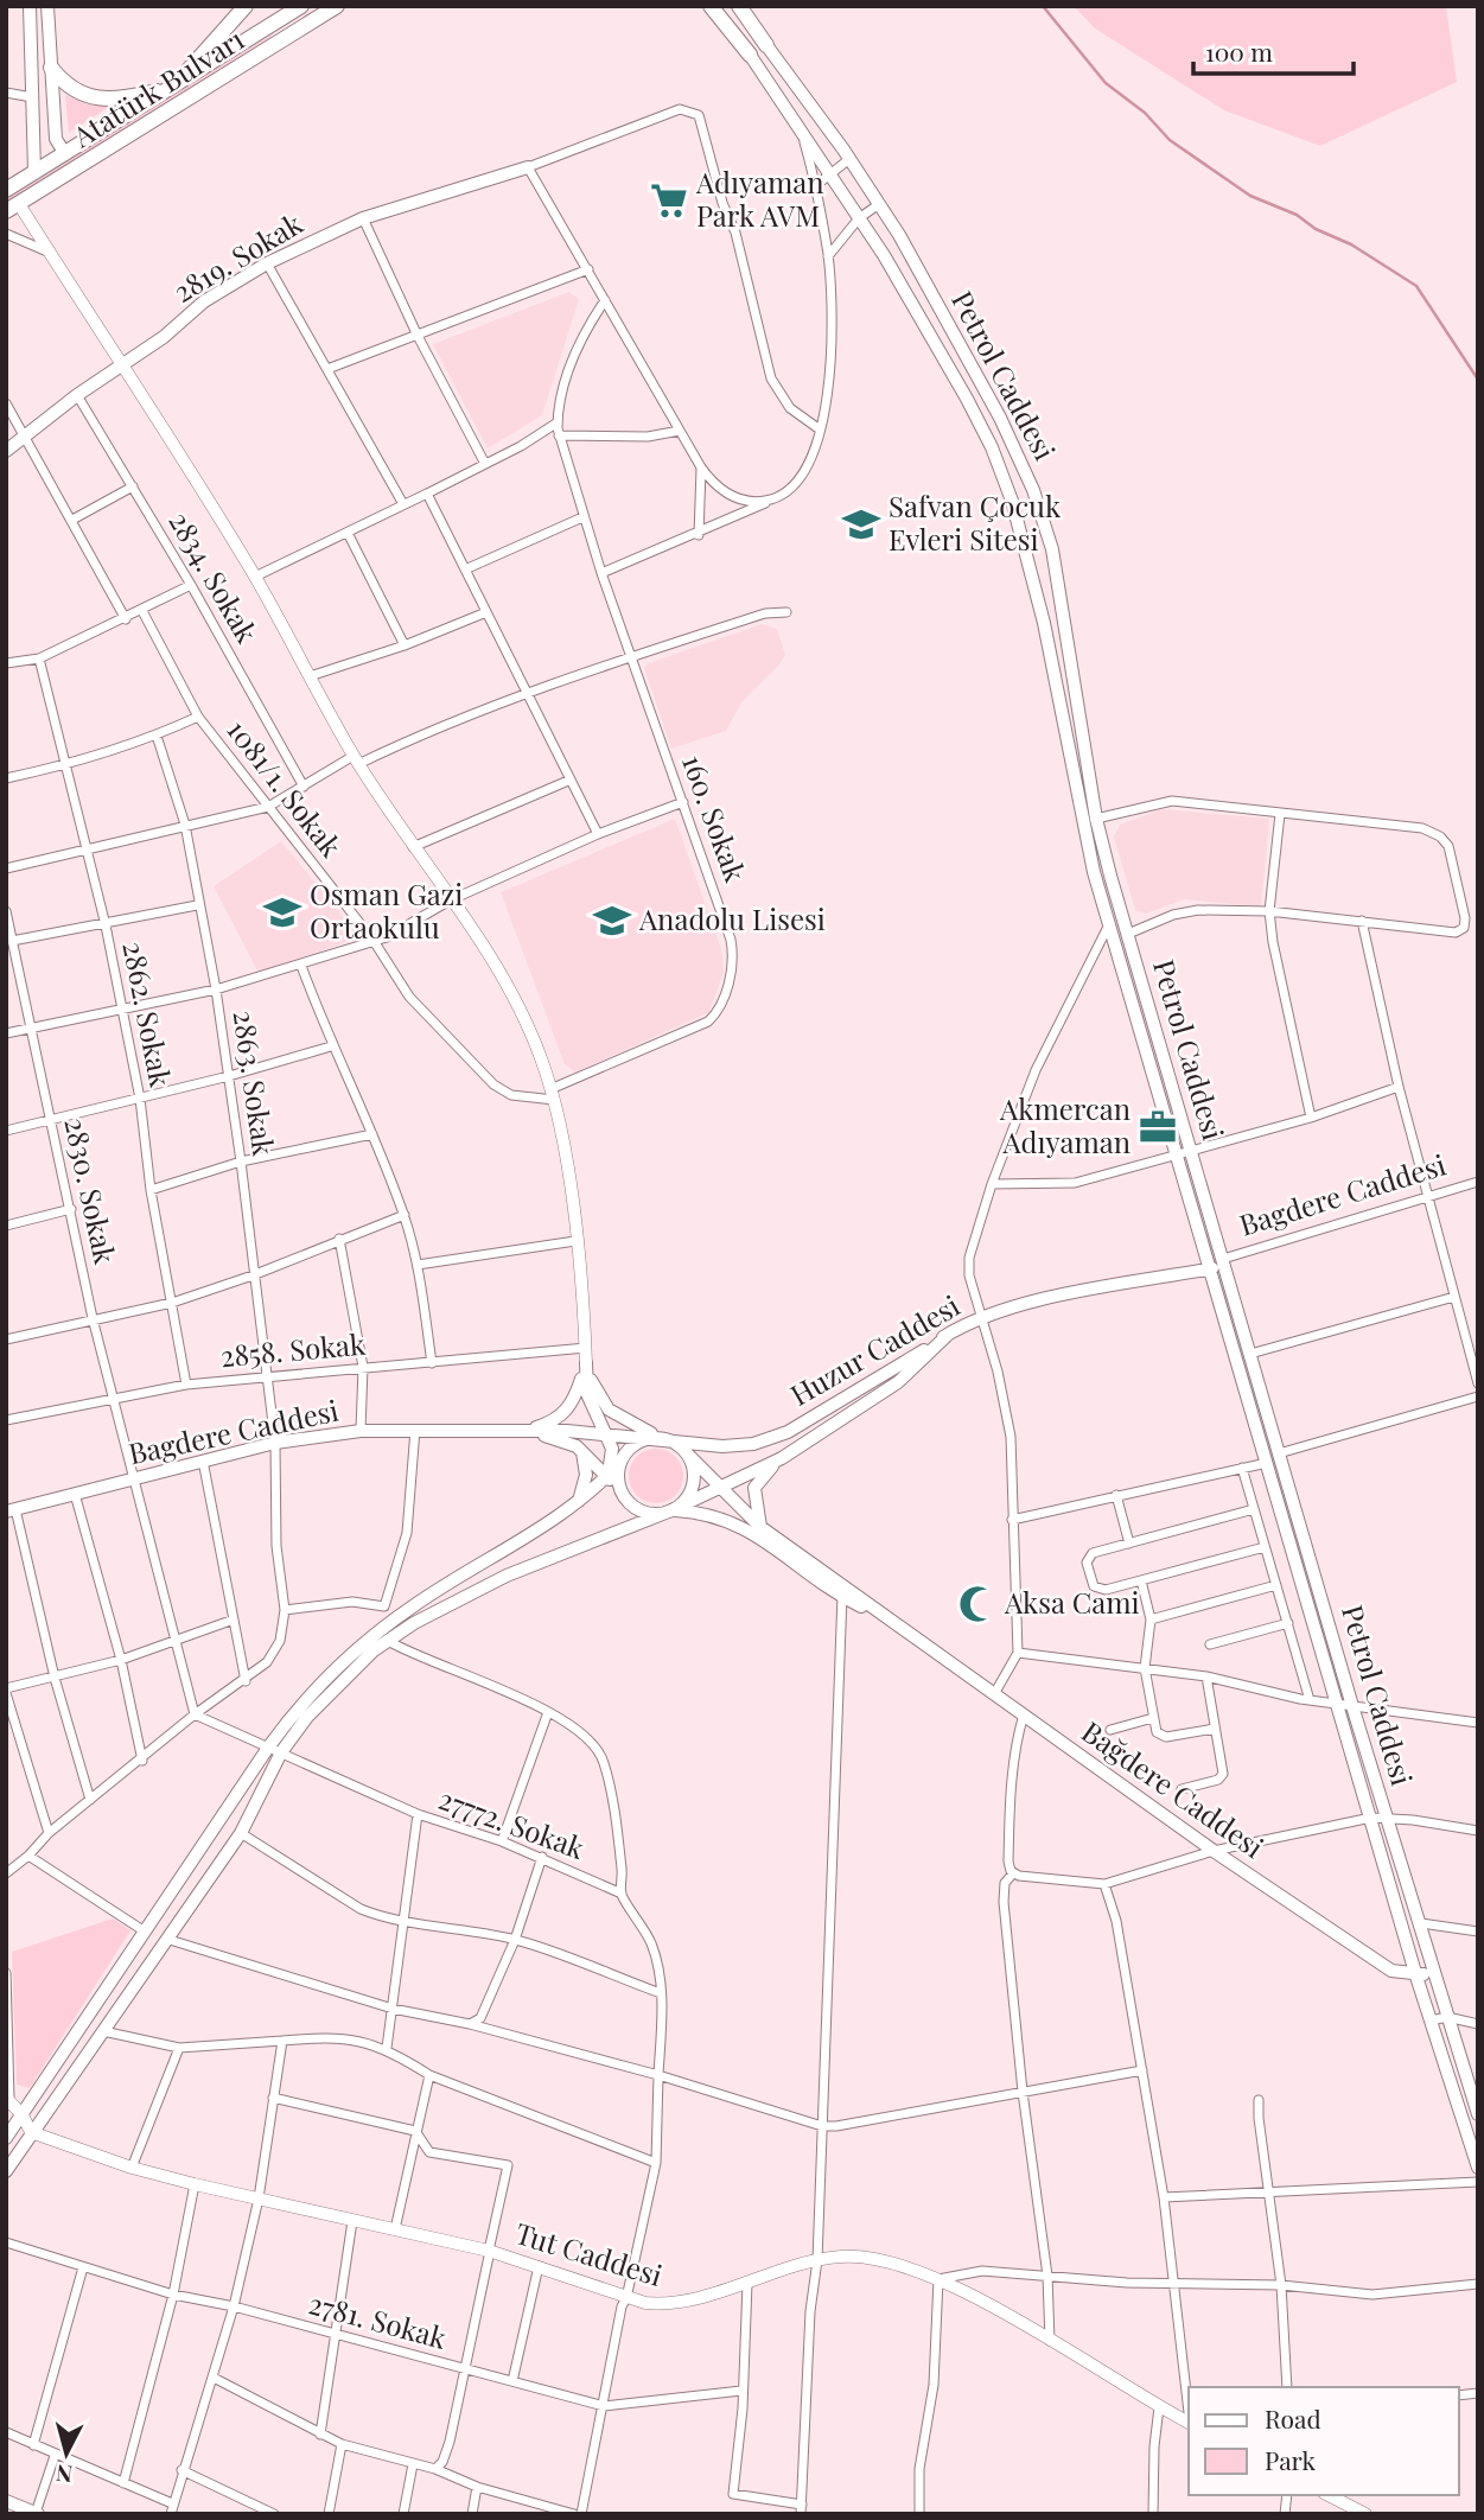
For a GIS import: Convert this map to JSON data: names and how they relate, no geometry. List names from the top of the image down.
{
  "streets": {
    "highway": ["Atatürk Bulvarı"],
    "main road": [
      "2819. Sokak",
      "Petrol Caddesi",
      "Bagdere Caddesi",
      "Huzur Caddesi",
      "Bağdere Caddesi"
    ],
    "street": [
      "2834. Sokak",
      "1081/1. Sokak",
      "160. Sokak",
      "2862. Sokak",
      "2863. Sokak",
      "2830. Sokak",
      "2858. Sokak",
      "27772. Sokak",
      "Tut Caddesi",
      "2781. Sokak"
    ]
  },
  "crossings": [
    ["2819. Sokak", "2834. Sokak"],
    ["Petrol Caddesi", "Bagdere Caddesi"],
    ["Petrol Caddesi", "Huzur Caddesi"],
    ["1081/1. Sokak", "160. Sokak"],
    ["2862. Sokak", "2858. Sokak"],
    ["2863. Sokak", "Bagdere Caddesi"],
    ["2863. Sokak", "2858. Sokak"],
    ["2830. Sokak", "Bagdere Caddesi"],
    ["2830. Sokak", "2858. Sokak"],
    ["Bagdere Caddesi", "Huzur Caddesi"],
    ["Huzur Caddesi", "Bağdere Caddesi"]
  ],
  "places": {
    "supermarket": ["Adıyaman Park AVM"],
    "school or university": ["Safvan Çocuk Evleri Sitesi", "Osman Gazi Ortaokulu", "Anadolu Lisesi"],
    "office": ["Akmercan Adıyaman"],
    "mosque": ["Aksa Cami"]
  },
  "legend": ["Road", "Park"],
  "scale_bar": "100 m",
  "north": "bottom"
}
